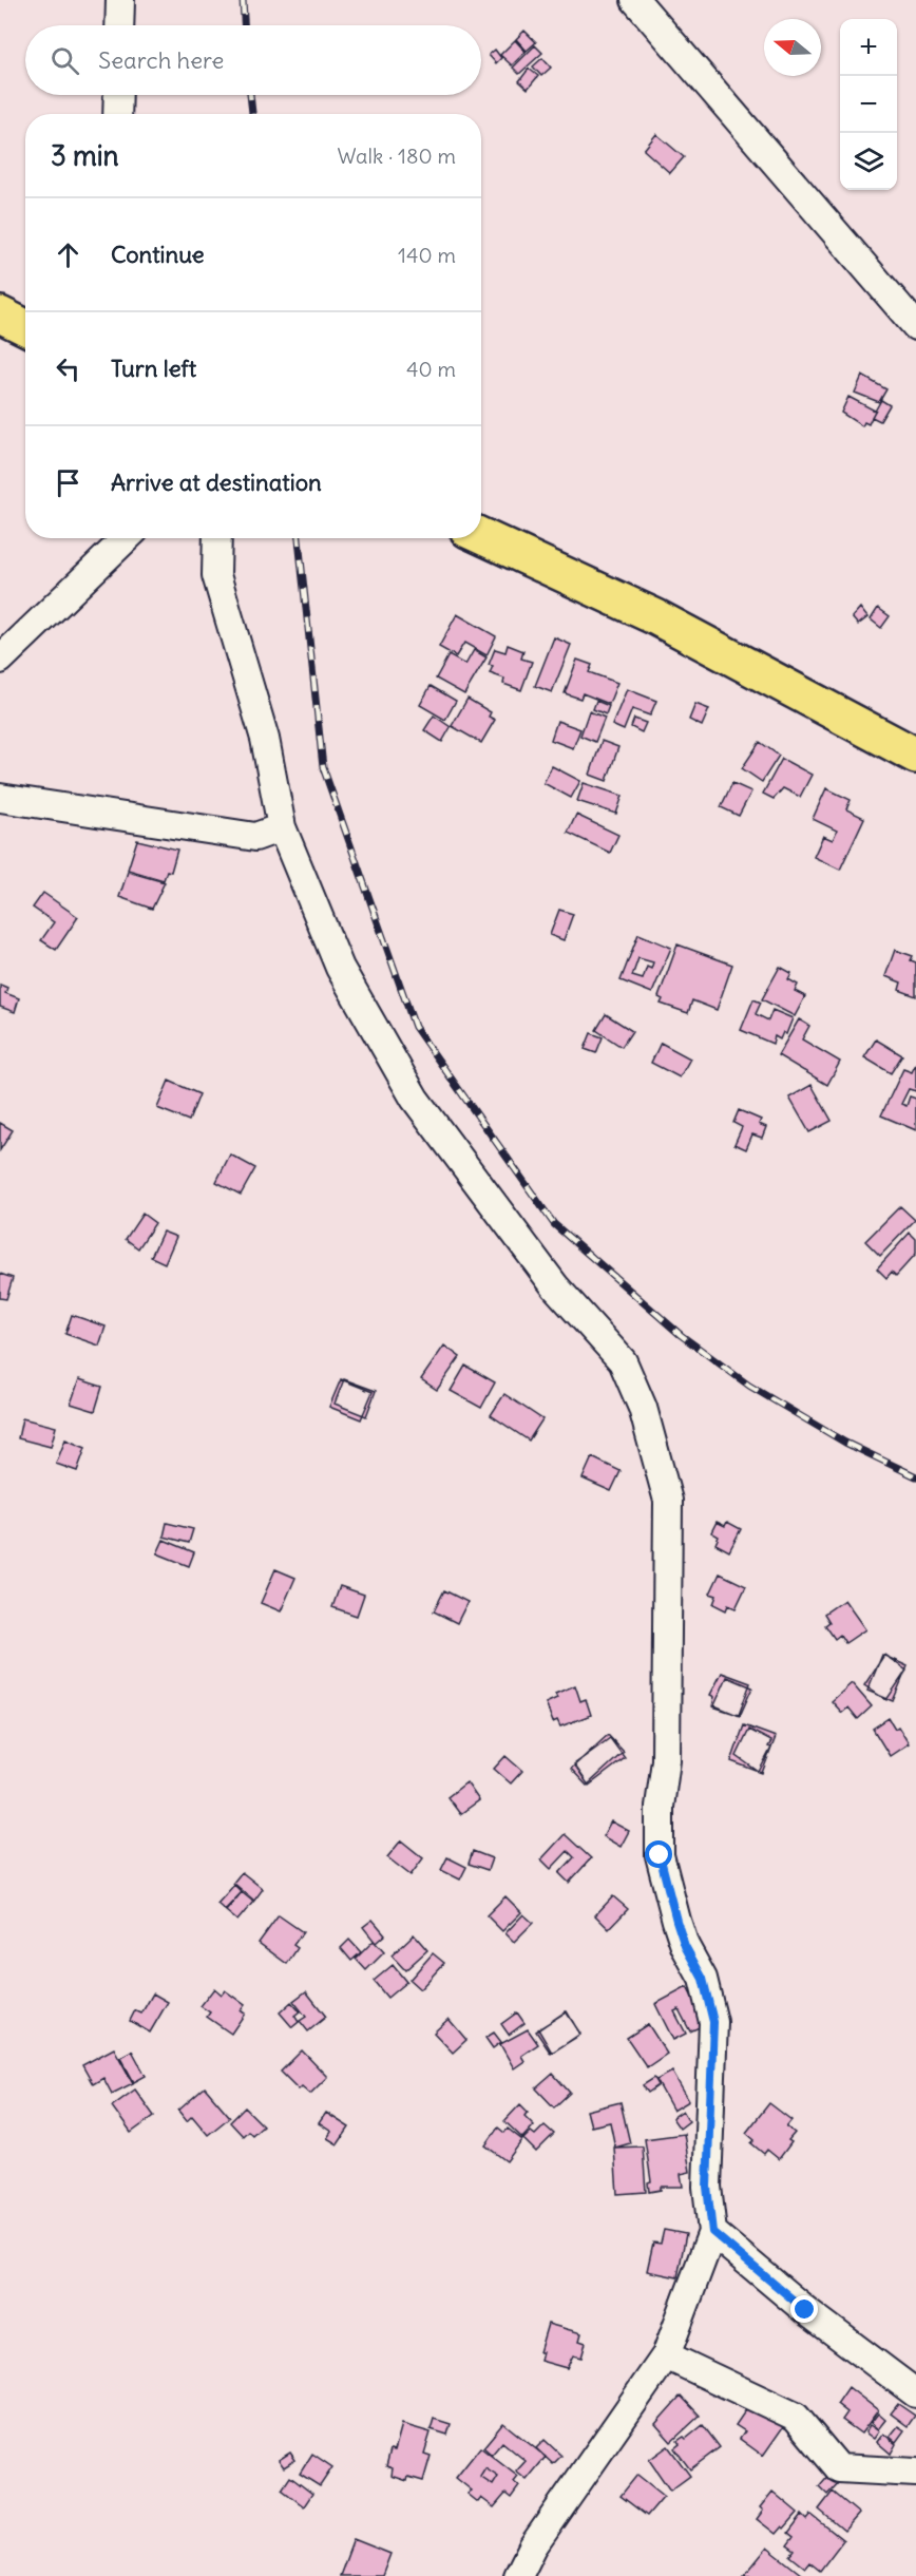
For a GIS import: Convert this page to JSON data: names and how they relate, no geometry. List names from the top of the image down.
{
  "north": "left",
  "page": {
    "map_buttons": ["+", "−"],
    "search": "Search here",
    "heading": ["3 min", "Walk · 180 m"],
    "list": [
      ["Continue", "140 m"],
      ["Turn left", "40 m"],
      "Arrive at destination"
    ]
  }
}
